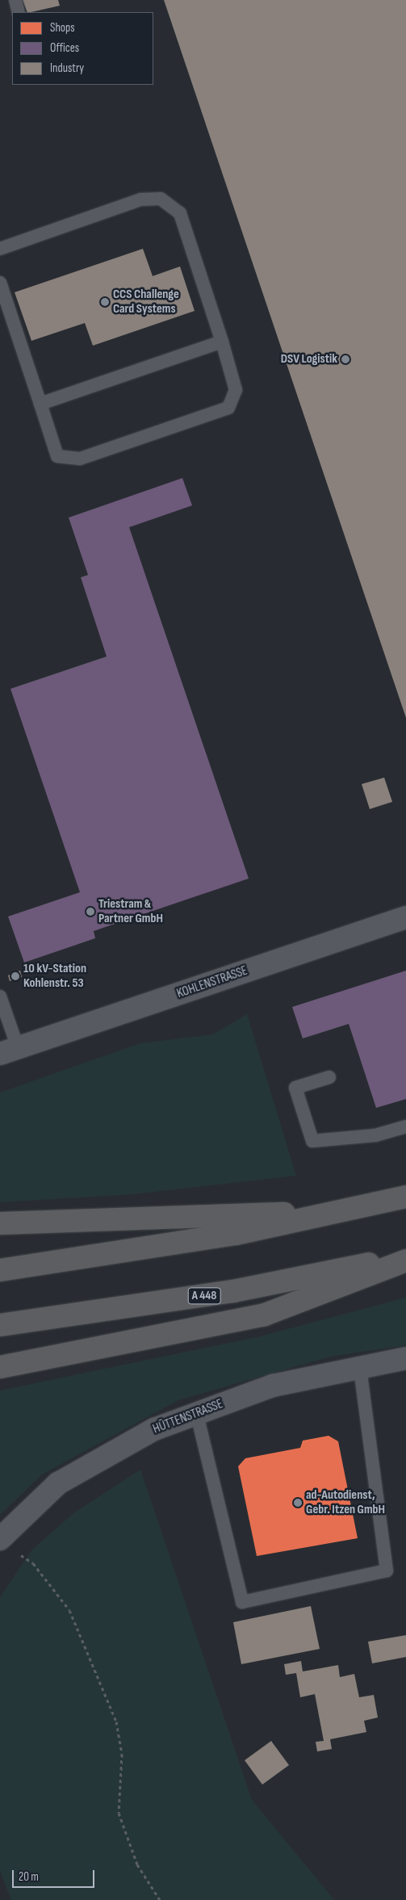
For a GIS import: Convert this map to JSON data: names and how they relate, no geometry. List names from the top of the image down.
{
  "streets": {
    "highway": ["A 448"],
    "street": ["KOHLENSTRASSE", "HÜTTENSTRASSE"]
  },
  "places": [
    "CCS Challenge Card Systems",
    "DSV Logistik",
    "Triestram & Partner GmbH",
    "10 kV-Station Kohlenstr. 53",
    "ad-Autodienst, Gebr. Itzen GmbH"
  ],
  "legend": ["Shops", "Offices", "Industry"],
  "scale_bar": "20 m"
}
